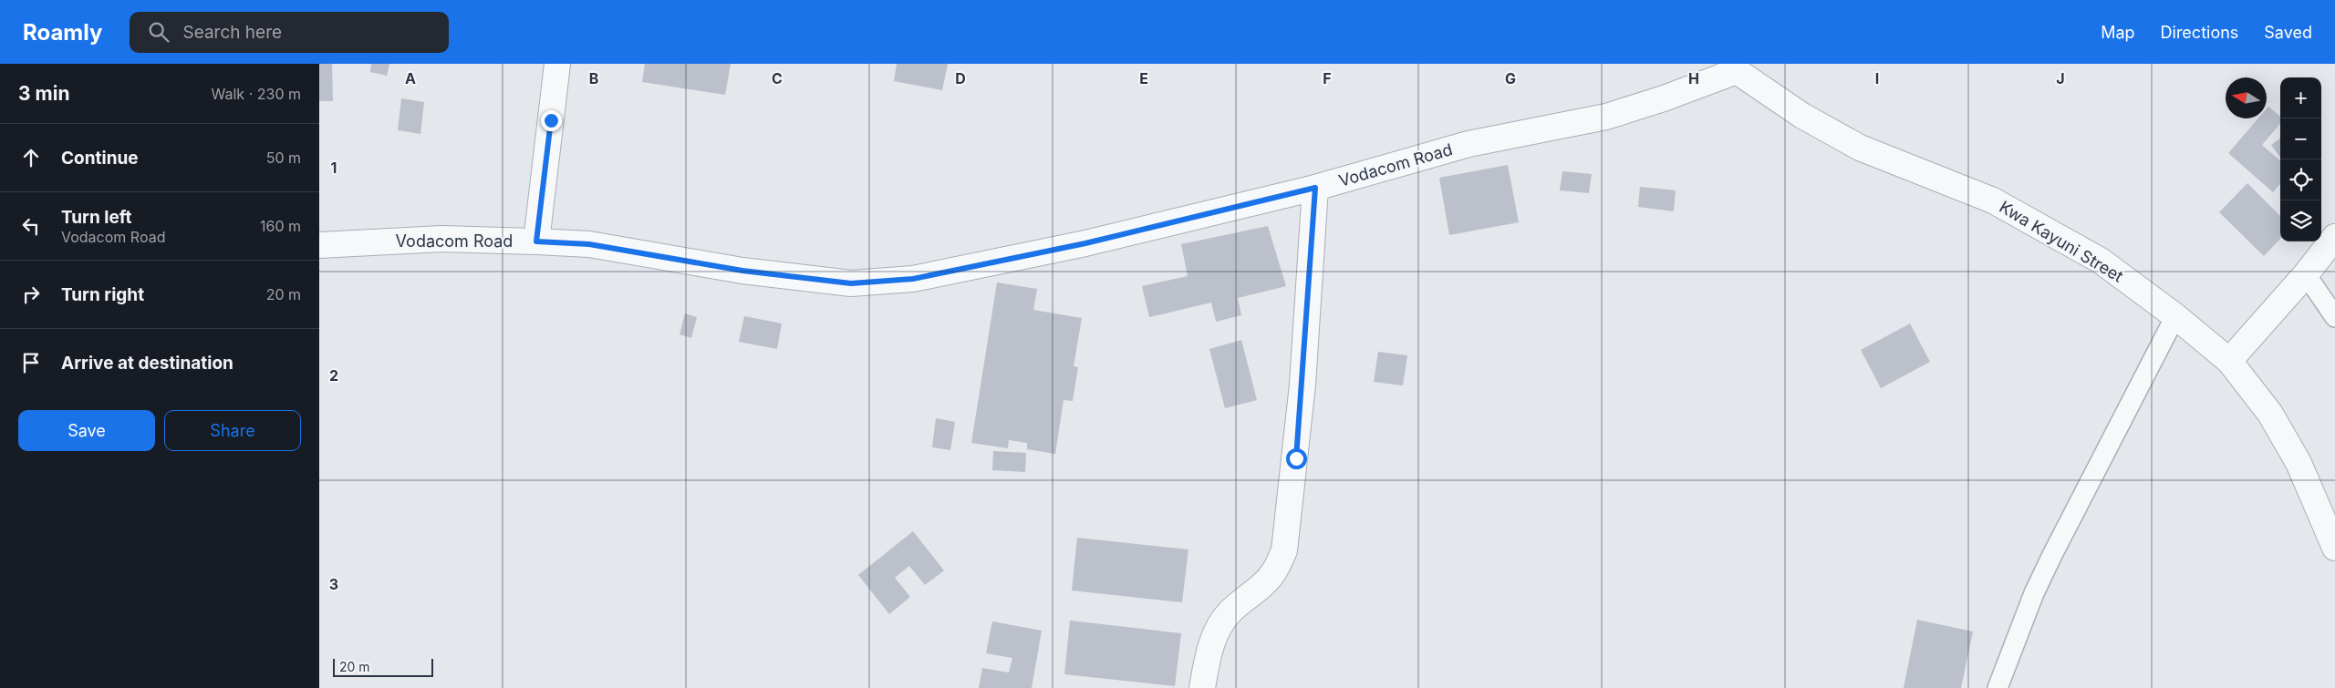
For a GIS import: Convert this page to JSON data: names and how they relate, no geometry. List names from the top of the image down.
{
  "streets": {
    "street": ["Vodacom Road", "Kwa Kayuni Street"]
  },
  "crossings": [
    ["Vodacom Road", "Kwa Kayuni Street"]
  ],
  "scale_bar": "20 m",
  "north": "left",
  "page": {
    "header": "Roamly",
    "search": "Search here",
    "nav": ["Map", "Directions", "Saved"],
    "heading": ["3 min", "Walk · 230 m"],
    "map_buttons": ["+", "−"],
    "list": [
      ["Continue", "50 m"],
      ["Turn left", "Vodacom Road", "160 m"],
      ["Turn right", "20 m"],
      "Arrive at destination"
    ],
    "buttons": ["Save", "Share"],
    "scale": "20 m"
  },
  "grid": {
    "columns": [
      "A",
      "B",
      "C",
      "D",
      "E",
      "F",
      "G",
      "H",
      "I",
      "J"
    ],
    "rows": ["1", "2", "3"]
  }
}
